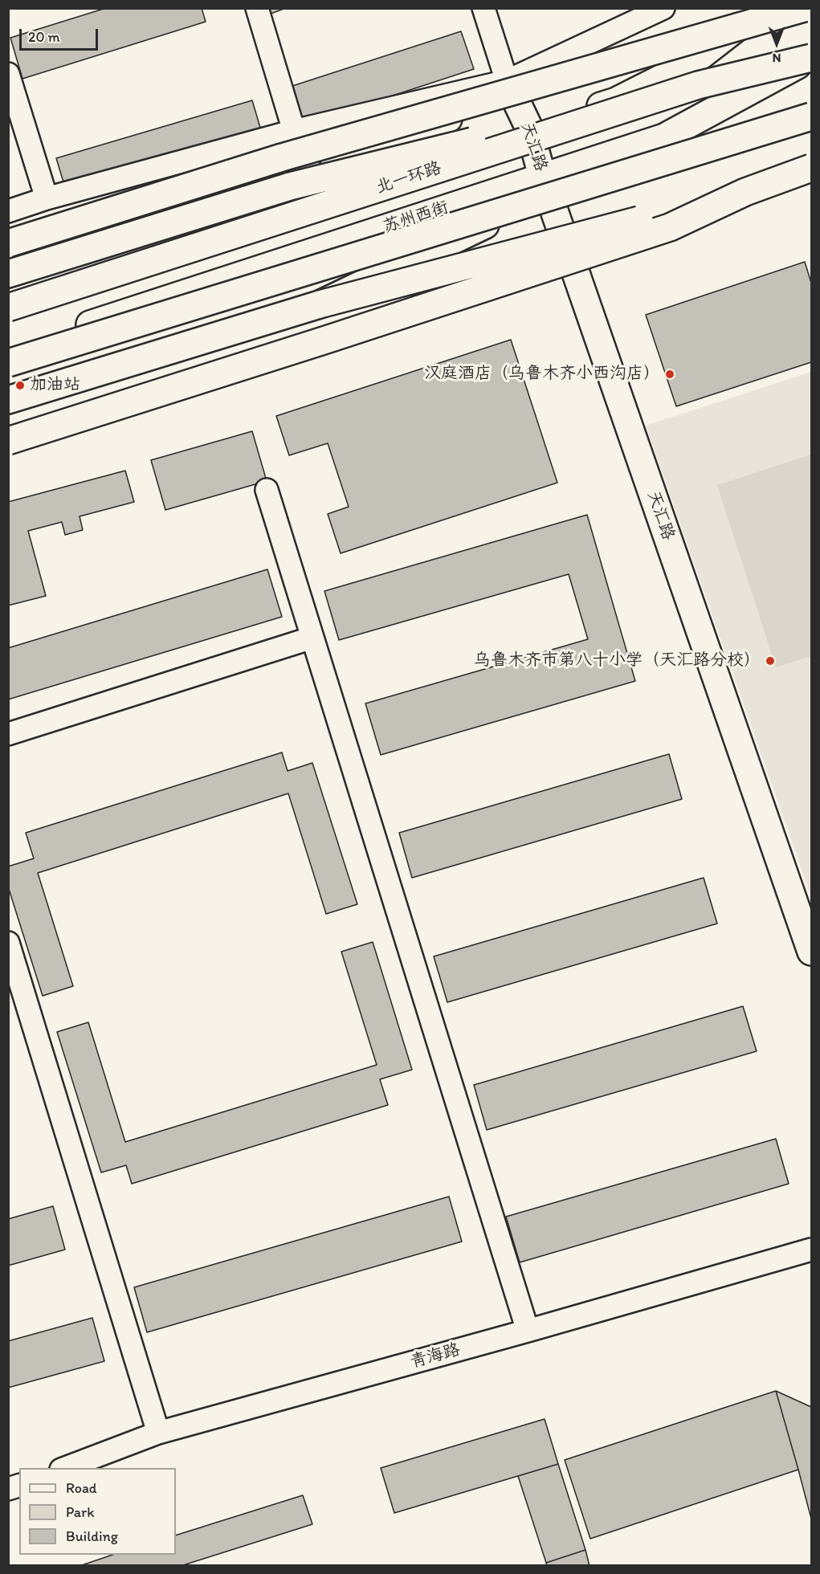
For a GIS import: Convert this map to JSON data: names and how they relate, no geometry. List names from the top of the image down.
{
  "streets": {
    "main road": ["天汇路", "北一环路", "苏州西街"],
    "street": ["青海路"]
  },
  "crossings": [
    ["天汇路", "苏州西街"],
    ["北一环路", "苏州西街"]
  ],
  "places": ["汉庭酒店（乌鲁木齐小西沟店）", "加油站", "乌鲁木齐市第八十小学（天汇路分校）"],
  "legend": ["Road", "Park", "Building"],
  "scale_bar": "20 m",
  "north": "bottom"
}
